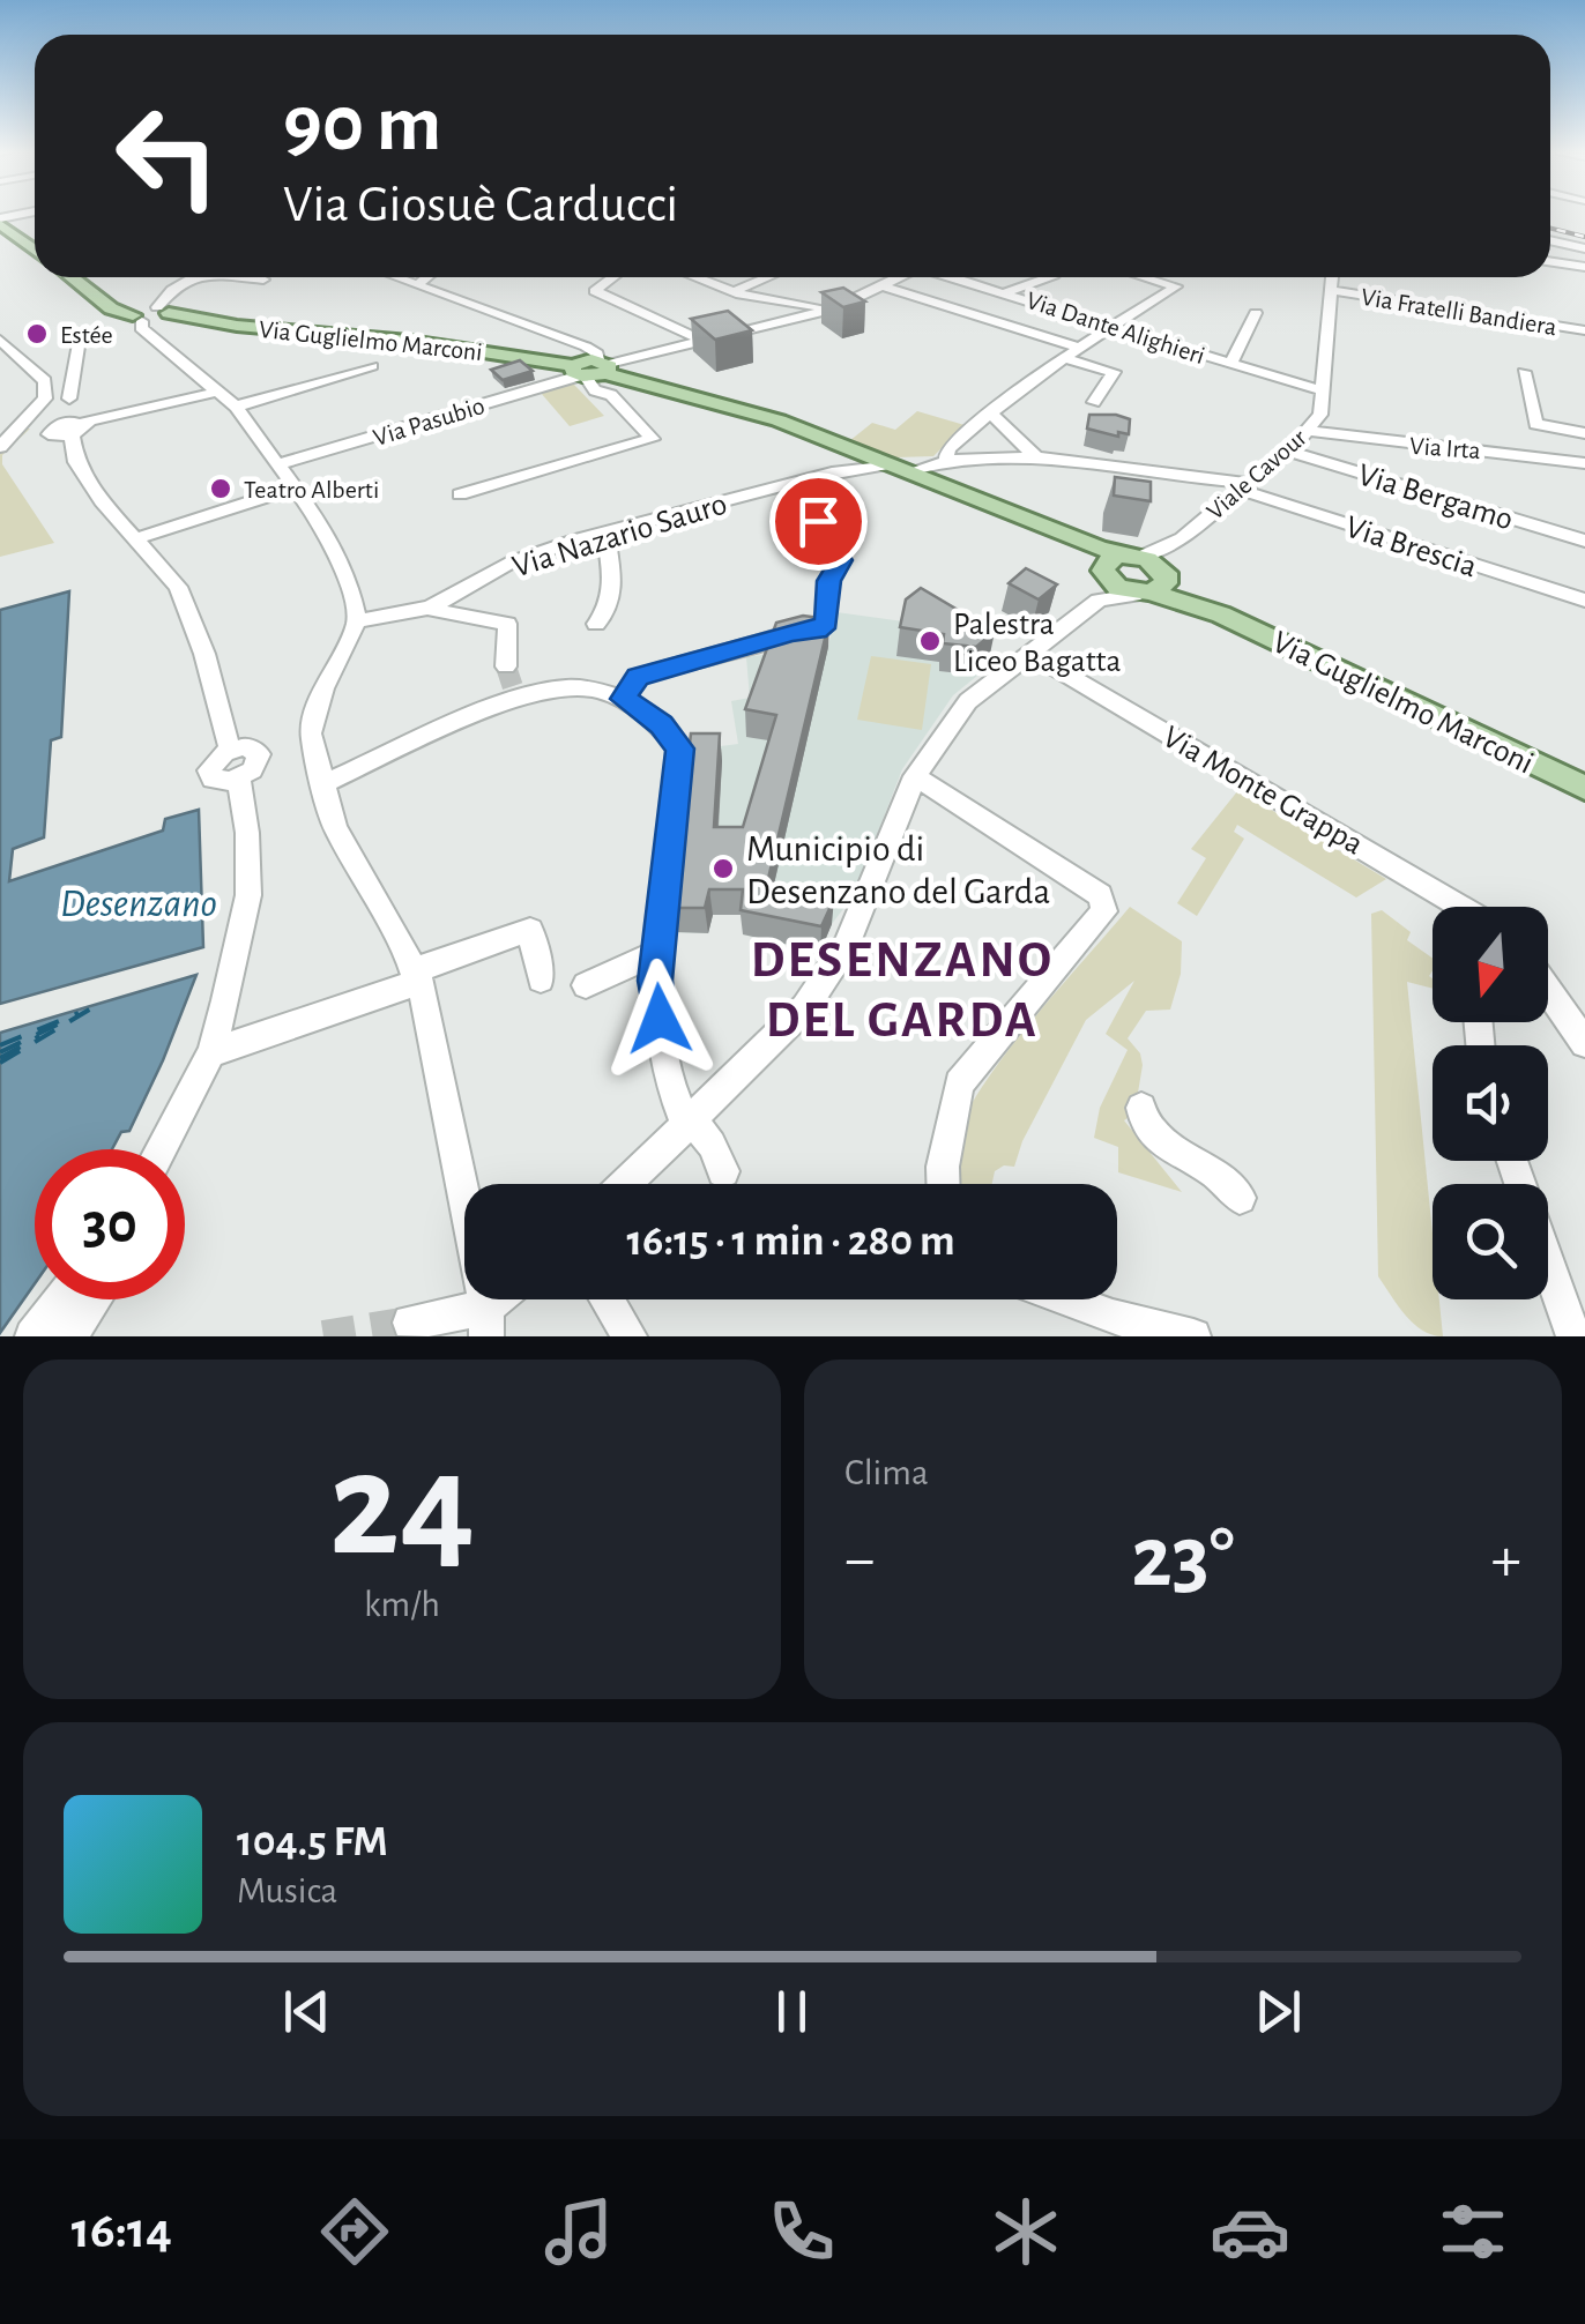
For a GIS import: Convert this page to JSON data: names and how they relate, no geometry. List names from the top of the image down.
{
  "streets": {
    "main road": ["Via Guglielmo Marconi"],
    "street": [
      "Via Fratelli Bandiera",
      "Via Dante Alighieri",
      "Via Pasubio",
      "Via Irta",
      "Viale Cavour",
      "Via Bergamo",
      "Via Nazario Sauro",
      "Via Brescia",
      "Via Monte Grappa"
    ]
  },
  "crossings": [
    ["Via Fratelli Bandiera", "Viale Cavour"],
    ["Via Dante Alighieri", "Viale Cavour"],
    ["Via Guglielmo Marconi", "Via Pasubio"],
    ["Via Guglielmo Marconi", "Viale Cavour"],
    ["Via Guglielmo Marconi", "Via Nazario Sauro"],
    ["Via Irta", "Viale Cavour"],
    ["Viale Cavour", "Via Bergamo"],
    ["Viale Cavour", "Via Brescia"]
  ],
  "districts": ["DESENZANO DEL GARDA"],
  "water": ["Desenzano"],
  "places": [
    "Estée",
    "Teatro Alberti",
    "Palestra Liceo Bagatta",
    "Municipio di Desenzano del Garda"
  ],
  "north": "bottom",
  "page": {
    "turn": ["90 m", "Via Giosuè Carducci"],
    "limit": "30",
    "trip": "16:15 · 1 min · 280 m",
    "tile": [
      ["24", "km/h"],
      "Clima"
    ],
    "heat": ["−", "23°", "+"],
    "song": ["104.5 FM", "Musica"],
    "tabs": "16:14"
  }
}
